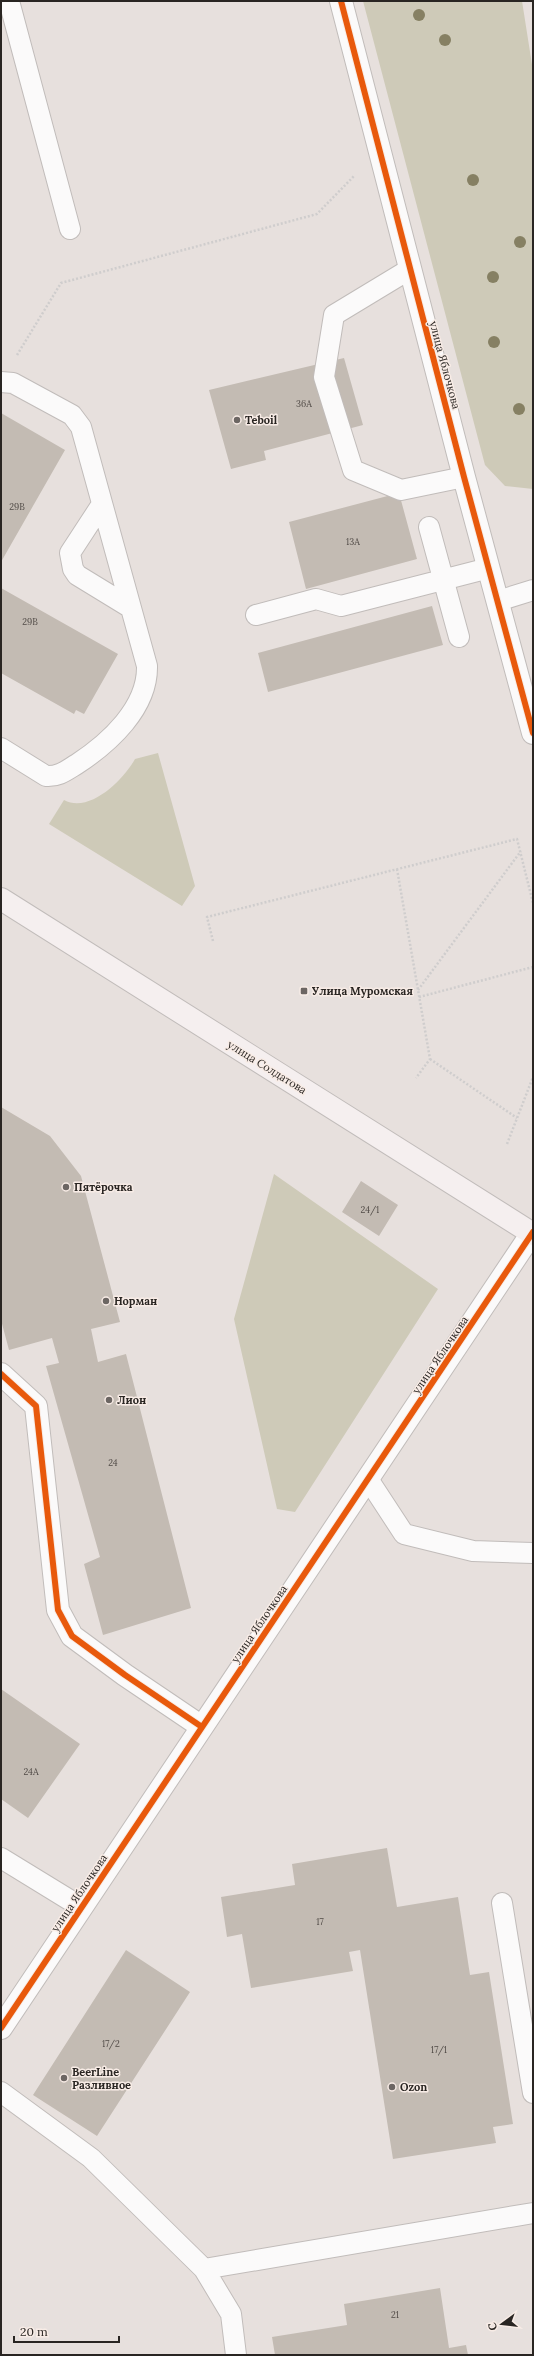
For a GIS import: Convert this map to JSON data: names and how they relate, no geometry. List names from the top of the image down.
{
  "streets": {
    "main road": ["улица Солдатова"],
    "street": ["улица Яблочкова"]
  },
  "crossings": [
    ["улица Яблочкова", "улица Солдатова"]
  ],
  "places": {
    "other": [
      "Teboil",
      "Пятёрочка",
      "Норман",
      "Лион",
      "BeerLine Разливное",
      "Ozon"
    ],
    "transit": ["Улица Муромская"]
  },
  "house_numbers": [
    "36А",
    "29В",
    "13А",
    "29В",
    "24/1",
    "24",
    "24А",
    "17",
    "17/2",
    "17/1",
    "21"
  ],
  "scale_bar": "20 m",
  "north": "left"
}
